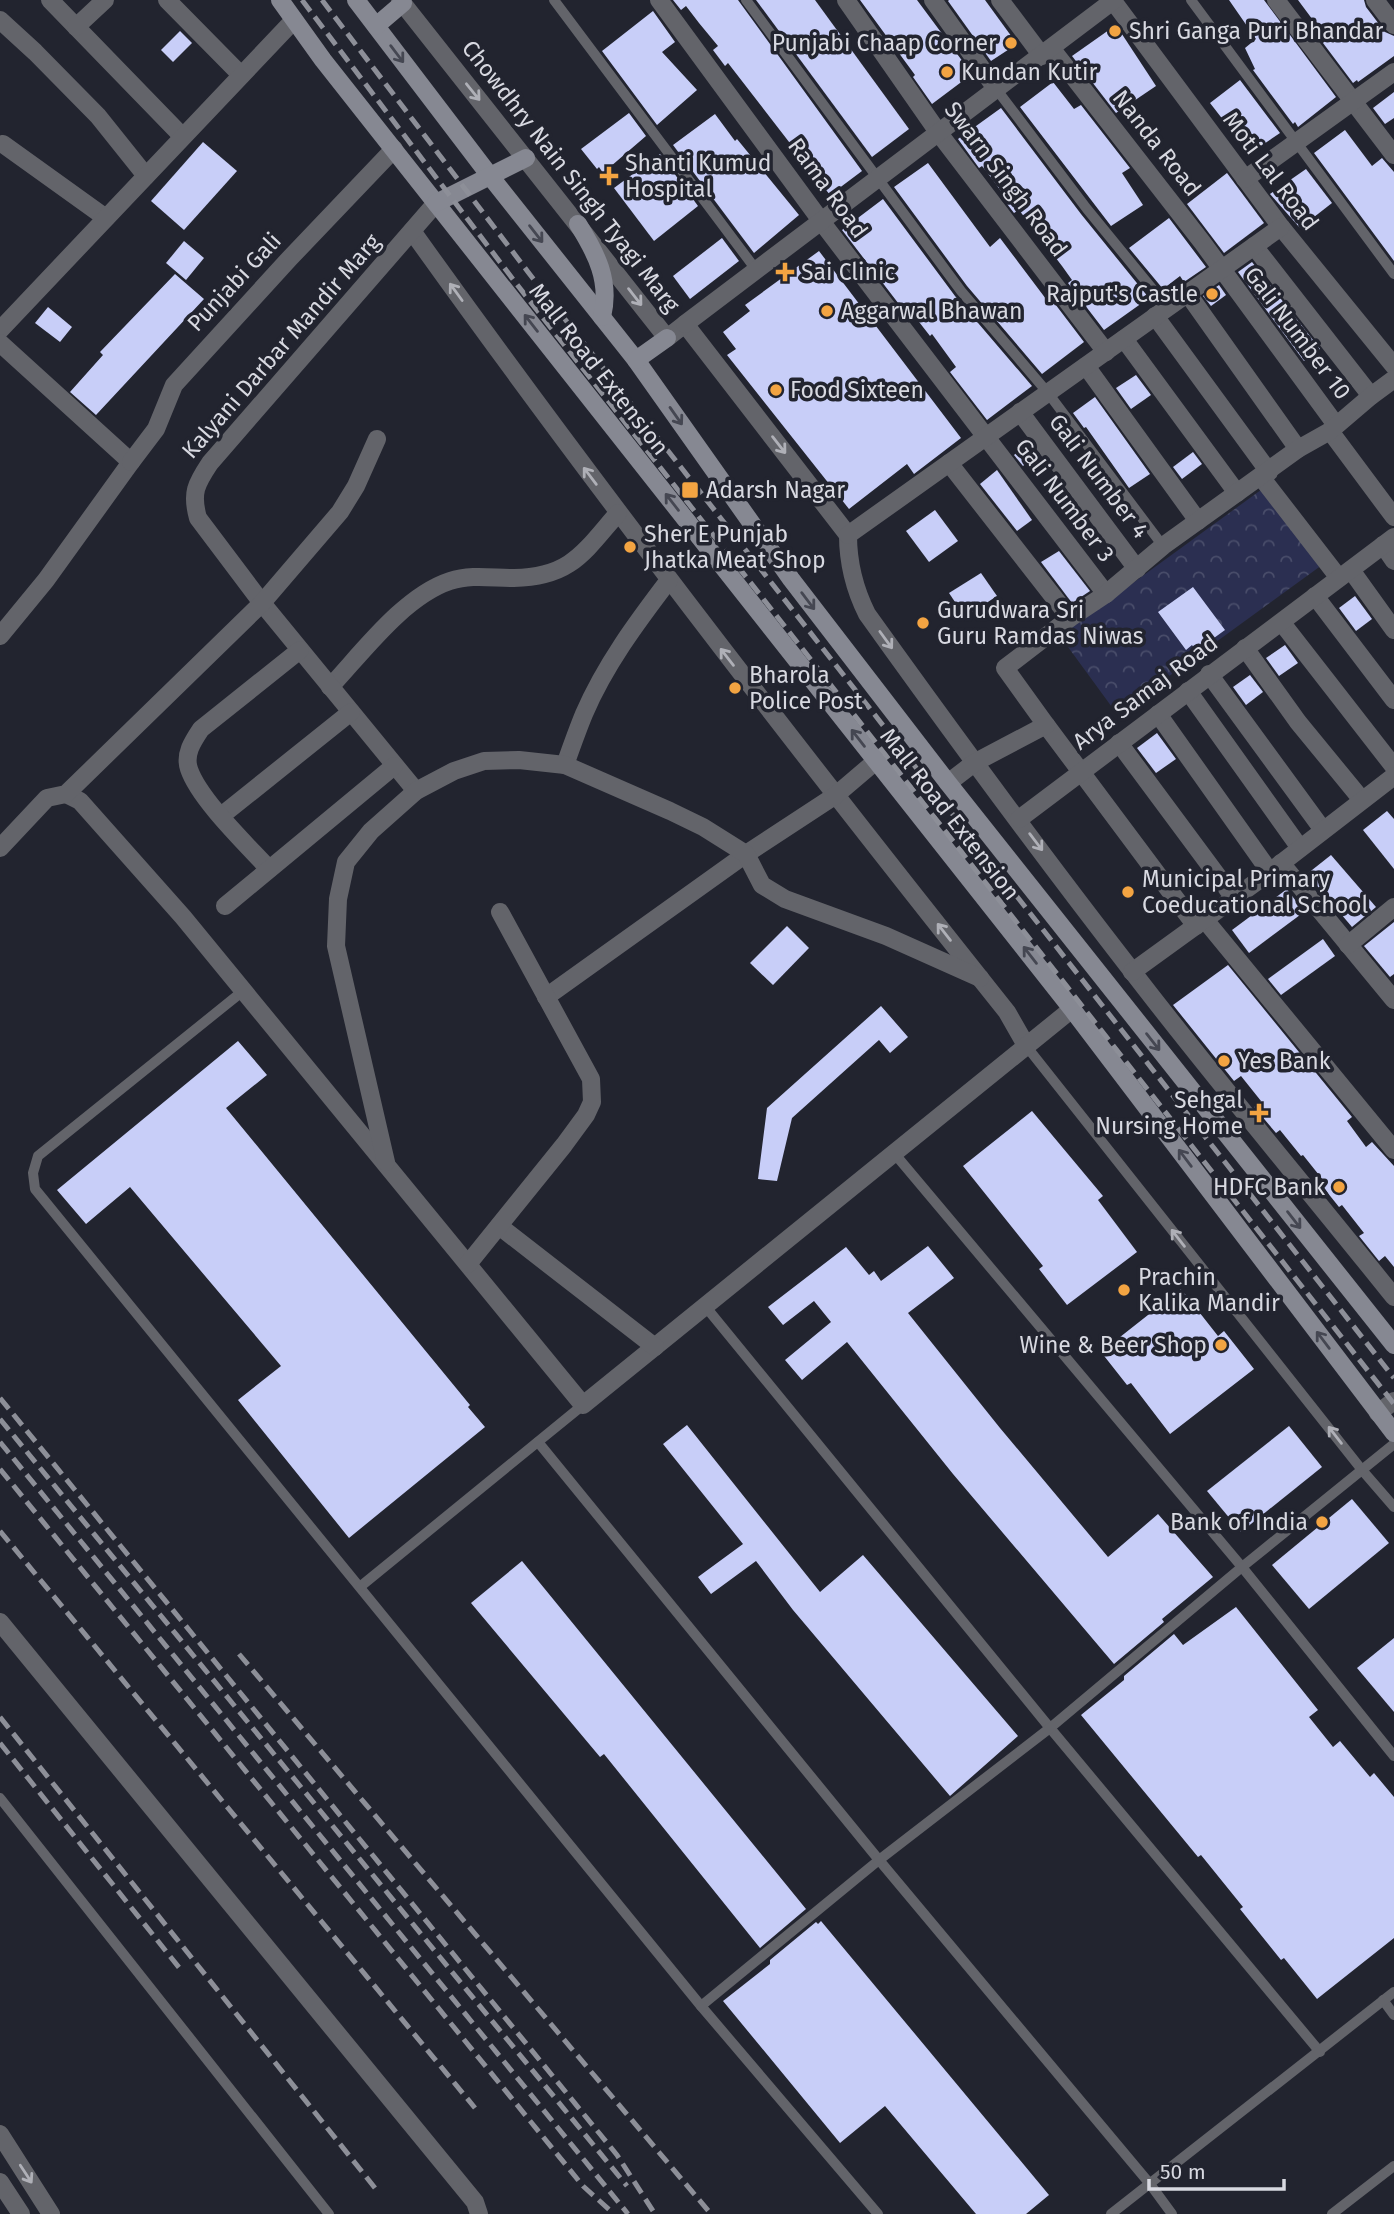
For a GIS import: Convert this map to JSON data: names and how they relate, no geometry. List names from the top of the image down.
{
  "streets": {
    "main road": ["Mall Road Extension"],
    "street": [
      "Nanda Road",
      "Moti Lal Road",
      "Chowdhry Nain Singh Tyagi Marg",
      "Swarn Singh Road",
      "Rama Road",
      "Punjabi Gali",
      "Gali Number 10",
      "Kalyani Darbar Mandir Marg",
      "Gali Number 4",
      "Gali Number 3",
      "Arya Samaj Road"
    ]
  },
  "crossings": [
    ["Nanda Road", "Gali Number 10"],
    ["Rama Road", "Gali Number 3"],
    ["Punjabi Gali", "Mall Road Extension"],
    ["Gali Number 10", "Arya Samaj Road"],
    ["Kalyani Darbar Mandir Marg", "Mall Road Extension"],
    ["Gali Number 4", "Arya Samaj Road"],
    ["Gali Number 3", "Arya Samaj Road"]
  ],
  "one_way": ["Chowdhry Nain Singh Tyagi Marg"],
  "places": {
    "other": [
      "Shri Ganga Puri Bhandar",
      "Punjabi Chaap Corner",
      "Kundan Kutir",
      "Rajput's Castle",
      "Aggarwal Bhawan",
      "Food Sixteen",
      "Sher E Punjab Jhatka Meat Shop",
      "Gurudwara Sri Guru Ramdas Niwas",
      "Bharola Police Post",
      "Municipal Primary Coeducational School",
      "Yes Bank",
      "HDFC Bank",
      "Prachin Kalika Mandir",
      "Wine & Beer Shop",
      "Bank of India"
    ],
    "health": ["Shanti Kumud Hospital", "Sai Clinic", "Sehgal Nursing Home"],
    "transit": ["Adarsh Nagar"]
  },
  "scale_bar": "50 m"
}
